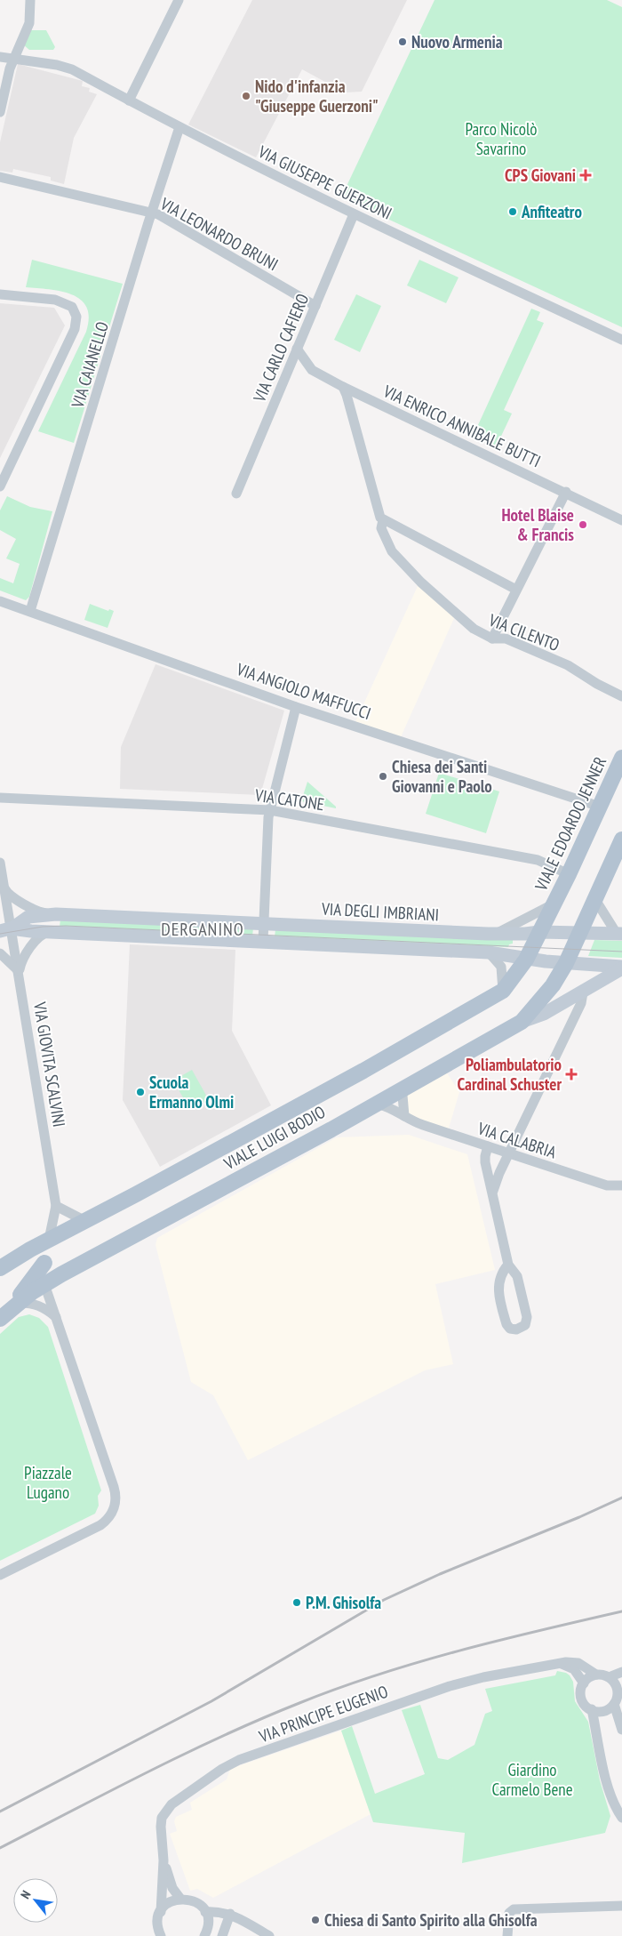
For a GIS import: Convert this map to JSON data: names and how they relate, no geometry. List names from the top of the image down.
{
  "streets": {
    "main road": ["VIALE EDOARDO JENNER", "VIALE LUIGI BODIO"],
    "street": [
      "VIA GIUSEPPE GUERZONI",
      "VIA LEONARDO BRUNI",
      "VIA CARLO CAFIERO",
      "VIA CAIANELLO",
      "VIA ENRICO ANNIBALE BUTTI",
      "VIA CILENTO",
      "VIA ANGIOLO MAFFUCCI",
      "VIA CATONE",
      "VIA DEGLI IMBRIANI",
      "VIA GIOVITA SCALVINI",
      "VIA CALABRIA",
      "VIA PRINCIPE EUGENIO"
    ]
  },
  "crossings": [
    ["VIA GIUSEPPE GUERZONI", "VIA CARLO CAFIERO"],
    ["VIA GIUSEPPE GUERZONI", "VIA CAIANELLO"],
    ["VIA LEONARDO BRUNI", "VIA CARLO CAFIERO"],
    ["VIA LEONARDO BRUNI", "VIA CAIANELLO"],
    ["VIA CARLO CAFIERO", "VIA ENRICO ANNIBALE BUTTI"],
    ["VIA CAIANELLO", "VIA ANGIOLO MAFFUCCI"],
    ["VIA ENRICO ANNIBALE BUTTI", "VIA CILENTO"],
    ["VIA ANGIOLO MAFFUCCI", "VIALE EDOARDO JENNER"],
    ["VIA CATONE", "VIALE EDOARDO JENNER"],
    ["VIALE EDOARDO JENNER", "VIA DEGLI IMBRIANI"],
    ["VIALE EDOARDO JENNER", "VIALE LUIGI BODIO"],
    ["VIA DEGLI IMBRIANI", "VIA GIOVITA SCALVINI"],
    ["VIA DEGLI IMBRIANI", "VIALE LUIGI BODIO"],
    ["VIA GIOVITA SCALVINI", "VIALE LUIGI BODIO"],
    ["VIALE LUIGI BODIO", "VIA CALABRIA"]
  ],
  "districts": ["DERGANINO"],
  "parks": ["Parco Nicolò Savarino", "Piazzale Lugano", "Giardino Carmelo Bene"],
  "places": {
    "other": [
      "Nuovo Armenia",
      "Nido d'infanzia \"Giuseppe Guerzoni\"",
      "Anfiteatro",
      "Hotel Blaise & Francis",
      "Chiesa dei Santi Giovanni e Paolo",
      "Scuola Ermanno Olmi",
      "P.M. Ghisolfa",
      "Chiesa di Santo Spirito alla Ghisolfa"
    ],
    "health": ["CPS Giovani", "Poliambulatorio Cardinal Schuster"]
  },
  "north": "top left"
}
